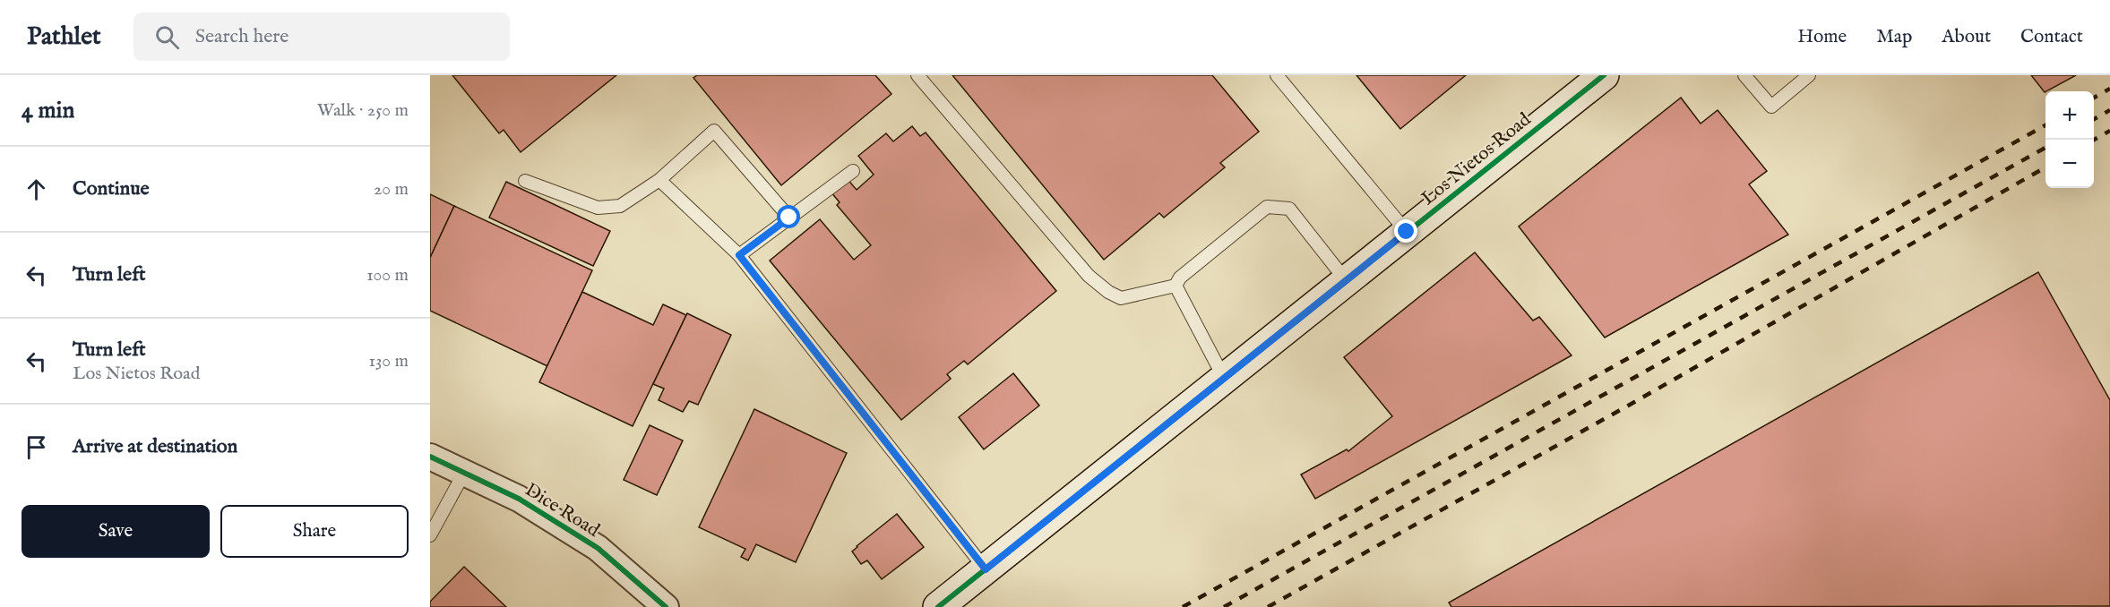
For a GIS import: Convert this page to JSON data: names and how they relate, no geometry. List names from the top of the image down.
{
  "streets": {
    "main road": ["Los Nietos Road"],
    "street": ["Dice Road"]
  },
  "page": {
    "header": "Pathlet",
    "search": "Search here",
    "nav": [
      "Home",
      "Map",
      "About",
      "Contact"
    ],
    "heading": ["4 min", "Walk · 250 m"],
    "map_buttons": ["+", "−"],
    "list": [
      ["Continue", "20 m"],
      ["Turn left", "100 m"],
      ["Turn left", "Los Nietos Road", "130 m"],
      "Arrive at destination"
    ],
    "buttons": ["Save", "Share"]
  }
}
